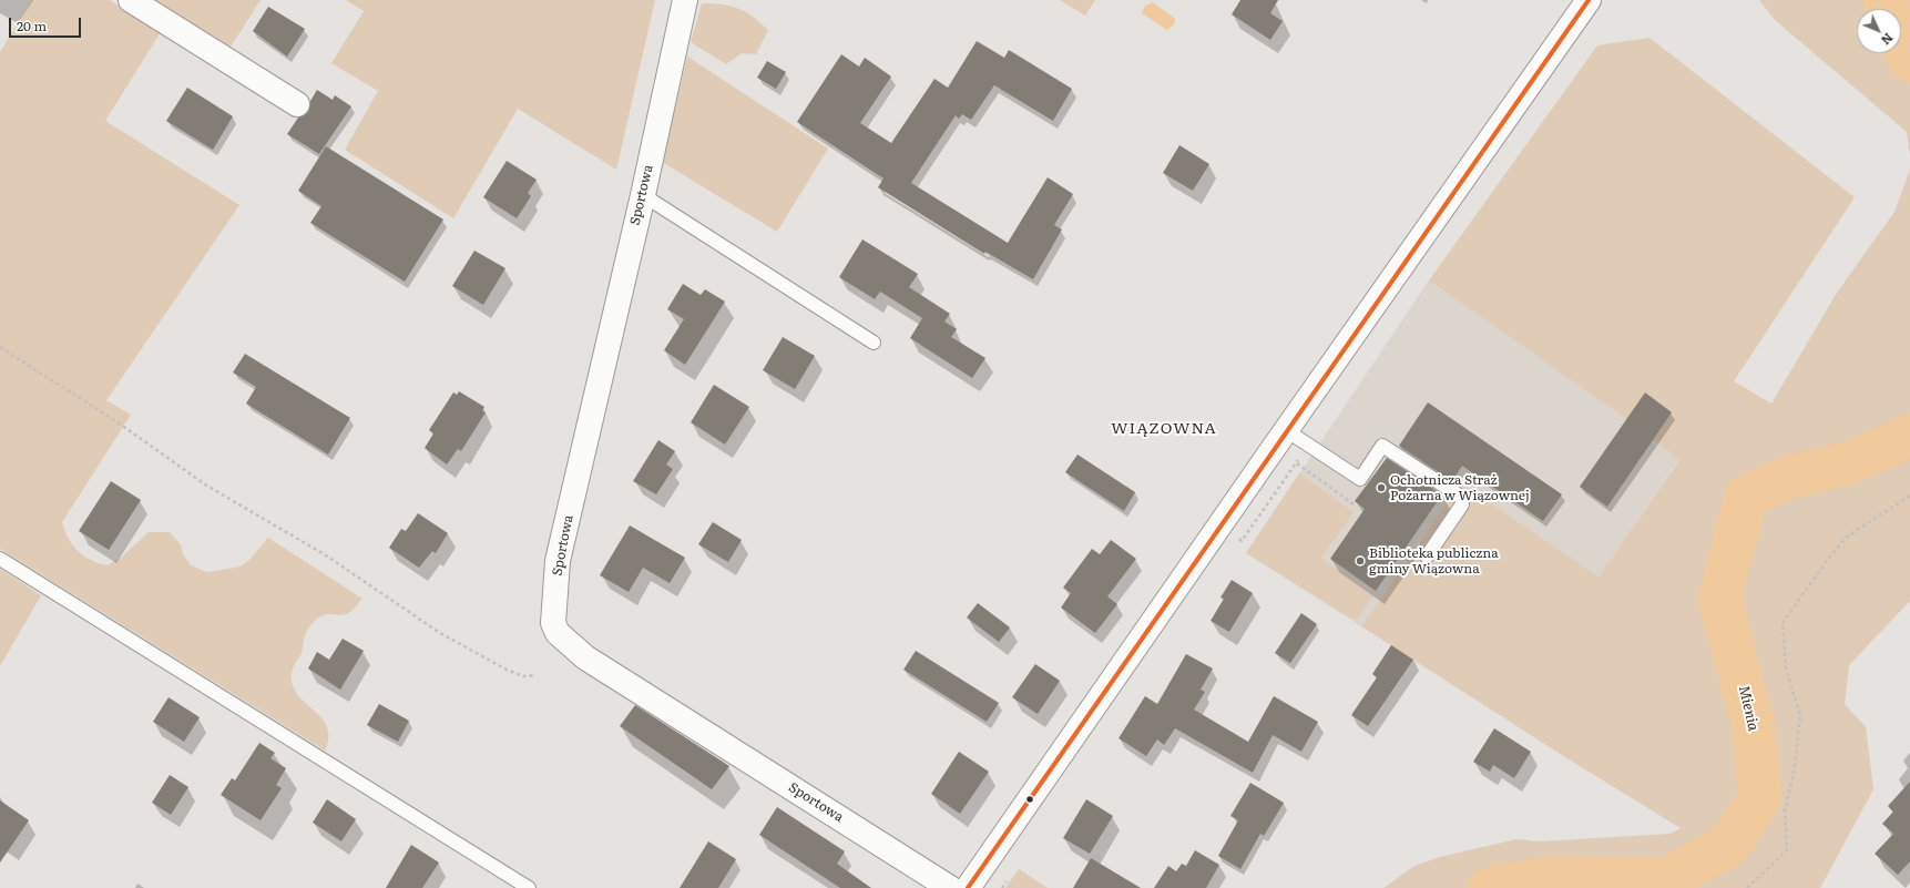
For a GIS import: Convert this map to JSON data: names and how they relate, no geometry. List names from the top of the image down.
{
  "streets": {
    "street": ["Sportowa"]
  },
  "districts": ["WIĄZOWNA"],
  "water": ["Mienia"],
  "places": ["Ochotnicza Straż Pożarna w Wiązownej", "Biblioteka publiczna gminy Wiązowna"],
  "scale_bar": "20 m",
  "north": "bottom right"
}
